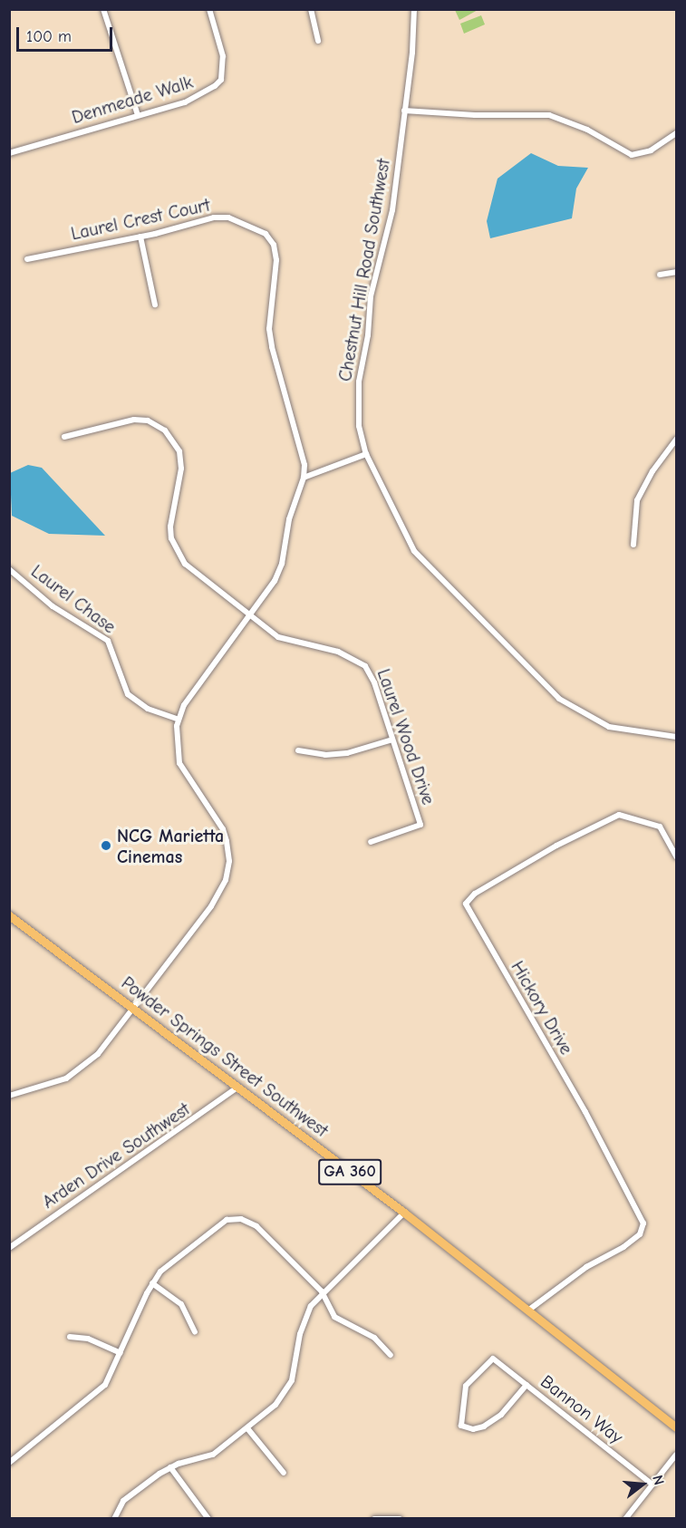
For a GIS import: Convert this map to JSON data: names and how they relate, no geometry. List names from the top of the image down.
{
  "streets": {
    "main road": ["Powder Springs Street Southwest", "GA 360"],
    "street": [
      "Denmeade Walk",
      "Laurel Crest Court",
      "Chestnut Hill Road Southwest",
      "Laurel Chase",
      "Laurel Wood Drive",
      "Hickory Drive",
      "Arden Drive Southwest",
      "Bannon Way"
    ]
  },
  "crossings": [
    ["Hickory Drive", "Powder Springs Street Southwest"],
    ["Powder Springs Street Southwest", "Arden Drive Southwest"]
  ],
  "places": ["NCG Marietta Cinemas"],
  "scale_bar": "100 m",
  "north": "right"
}
